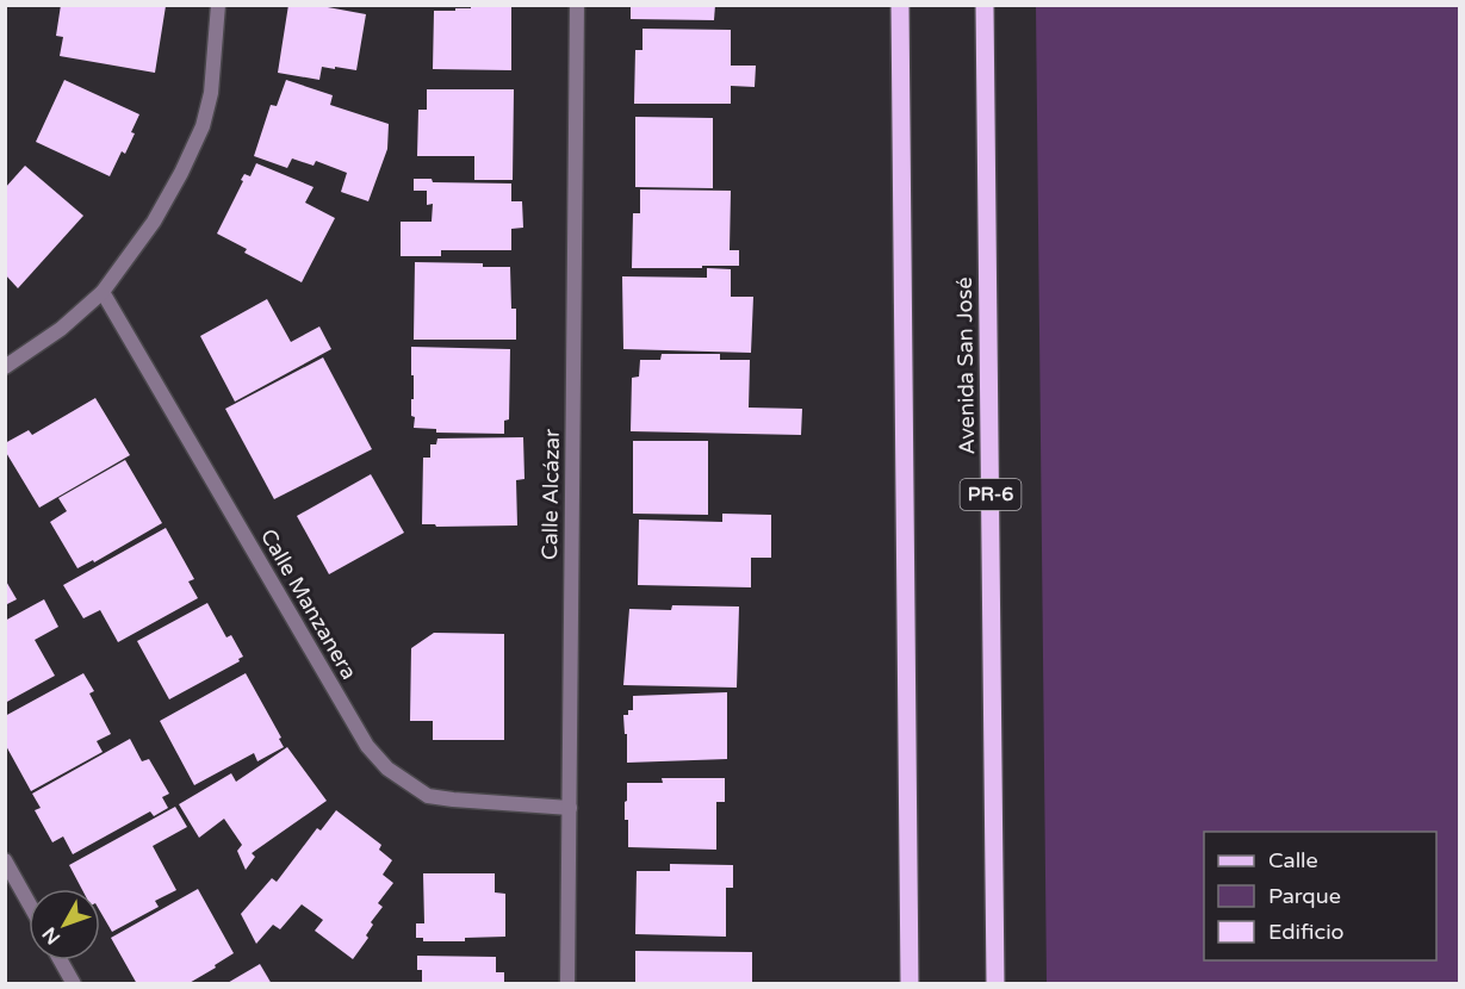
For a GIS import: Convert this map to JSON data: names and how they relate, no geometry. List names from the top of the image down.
{
  "streets": {
    "main road": ["Avenida San José", "PR-6"],
    "street": ["Calle Alcázar", "Calle Manzanera"]
  },
  "crossings": [
    ["Calle Alcázar", "Calle Manzanera"]
  ],
  "legend": ["Calle", "Parque", "Edificio"],
  "north": "bottom left"
}
